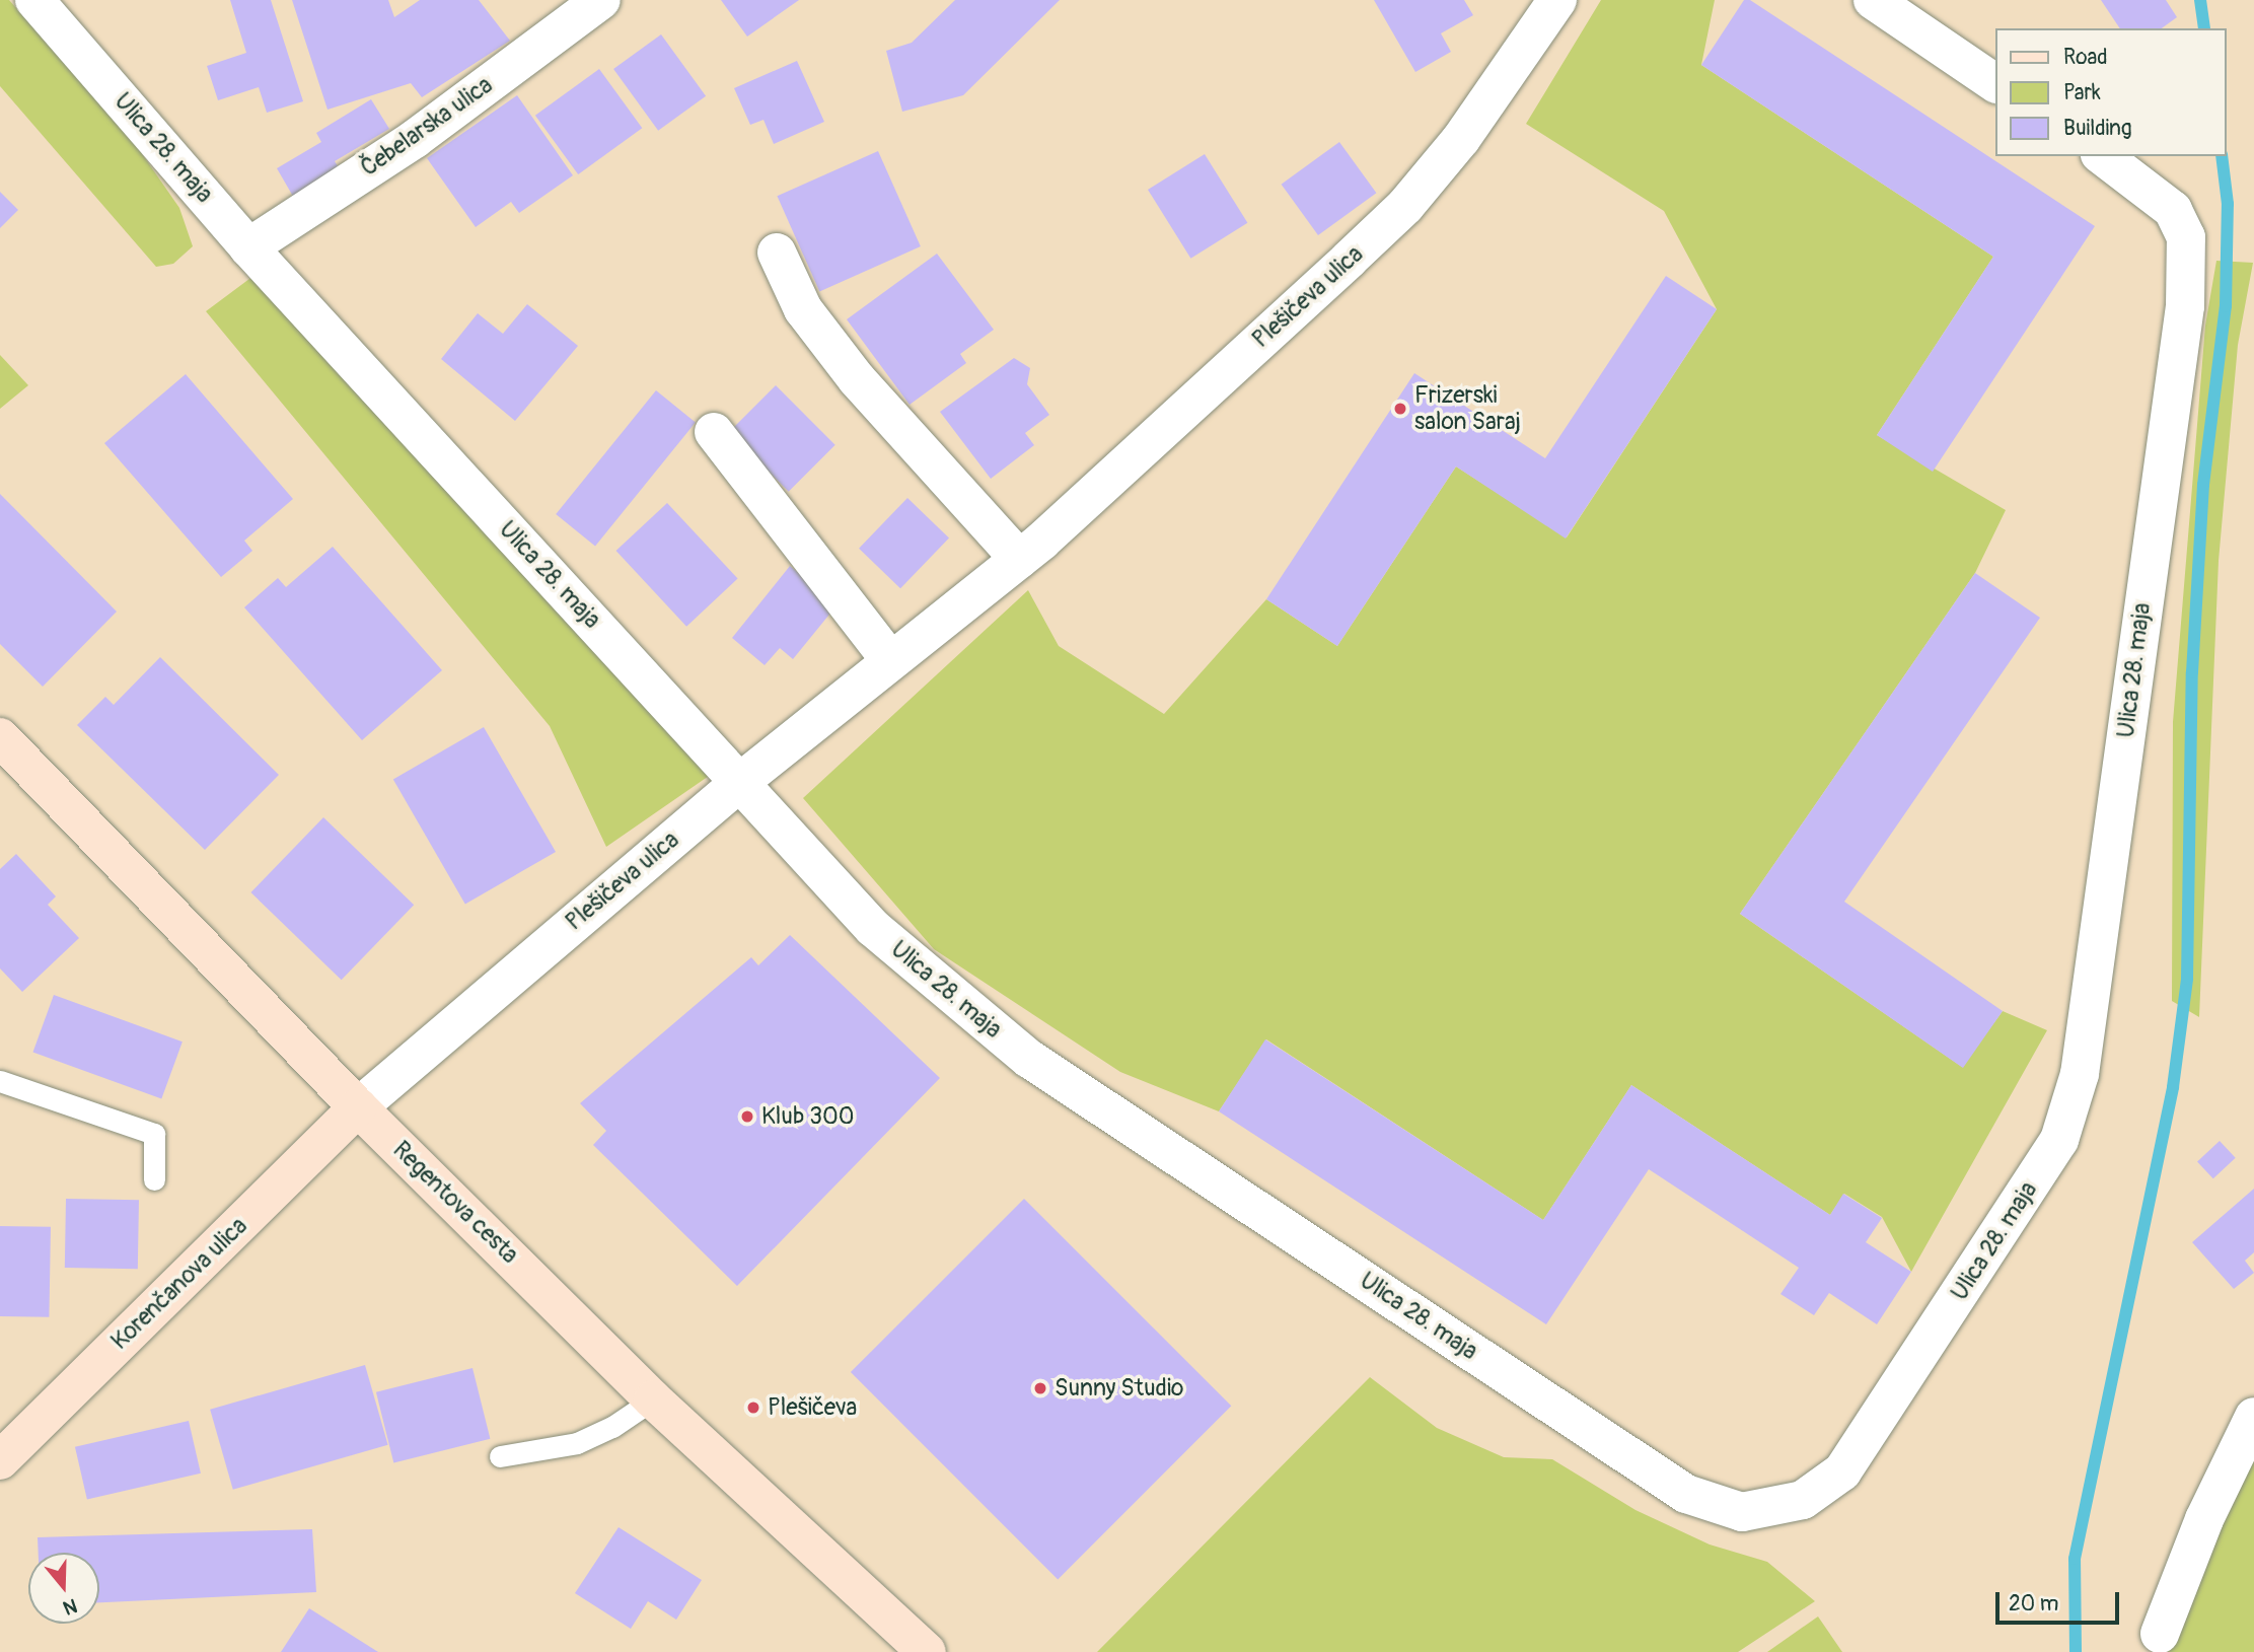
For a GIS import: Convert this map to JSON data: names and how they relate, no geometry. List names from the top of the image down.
{
  "streets": {
    "street": [
      "Čebelarska ulica",
      "Ulica 28. maja",
      "Plešičeva ulica",
      "Regentova cesta",
      "Korenčanova ulica"
    ]
  },
  "crossings": [
    ["Čebelarska ulica", "Ulica 28. maja"],
    ["Ulica 28. maja", "Plešičeva ulica"],
    ["Plešičeva ulica", "Regentova cesta"],
    ["Plešičeva ulica", "Korenčanova ulica"],
    ["Regentova cesta", "Korenčanova ulica"]
  ],
  "places": [
    "Frizerski salon Saraj",
    "Klub 300",
    "Sunny Studio",
    "Plešičeva"
  ],
  "legend": ["Road", "Park", "Building"],
  "scale_bar": "20 m",
  "north": "bottom"
}
